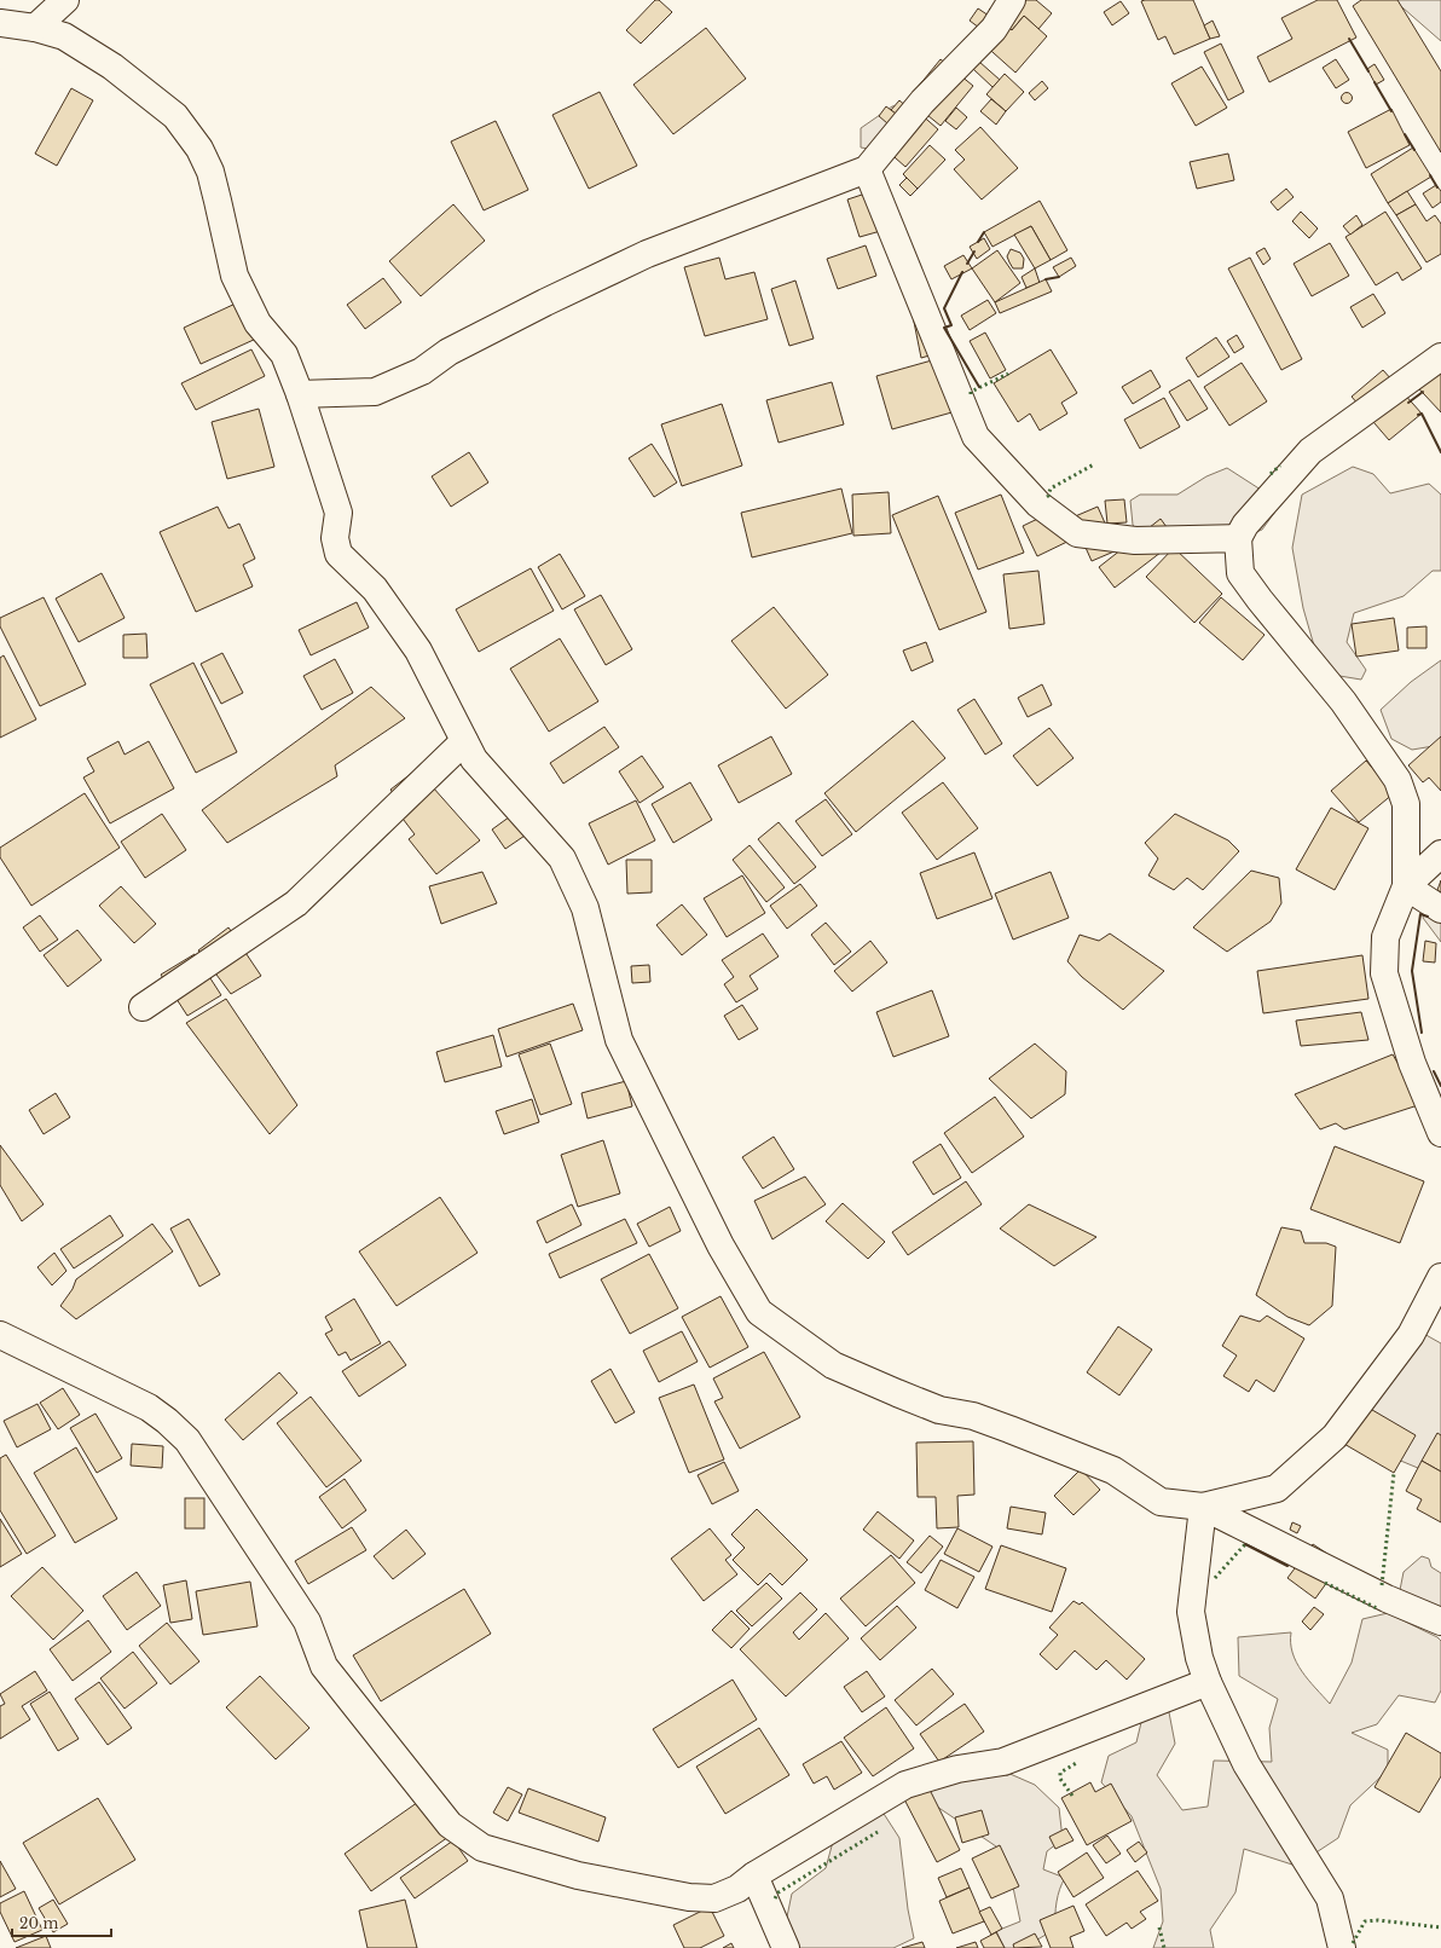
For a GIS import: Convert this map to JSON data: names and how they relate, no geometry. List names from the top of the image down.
{
  "scale_bar": "20 m"
}
